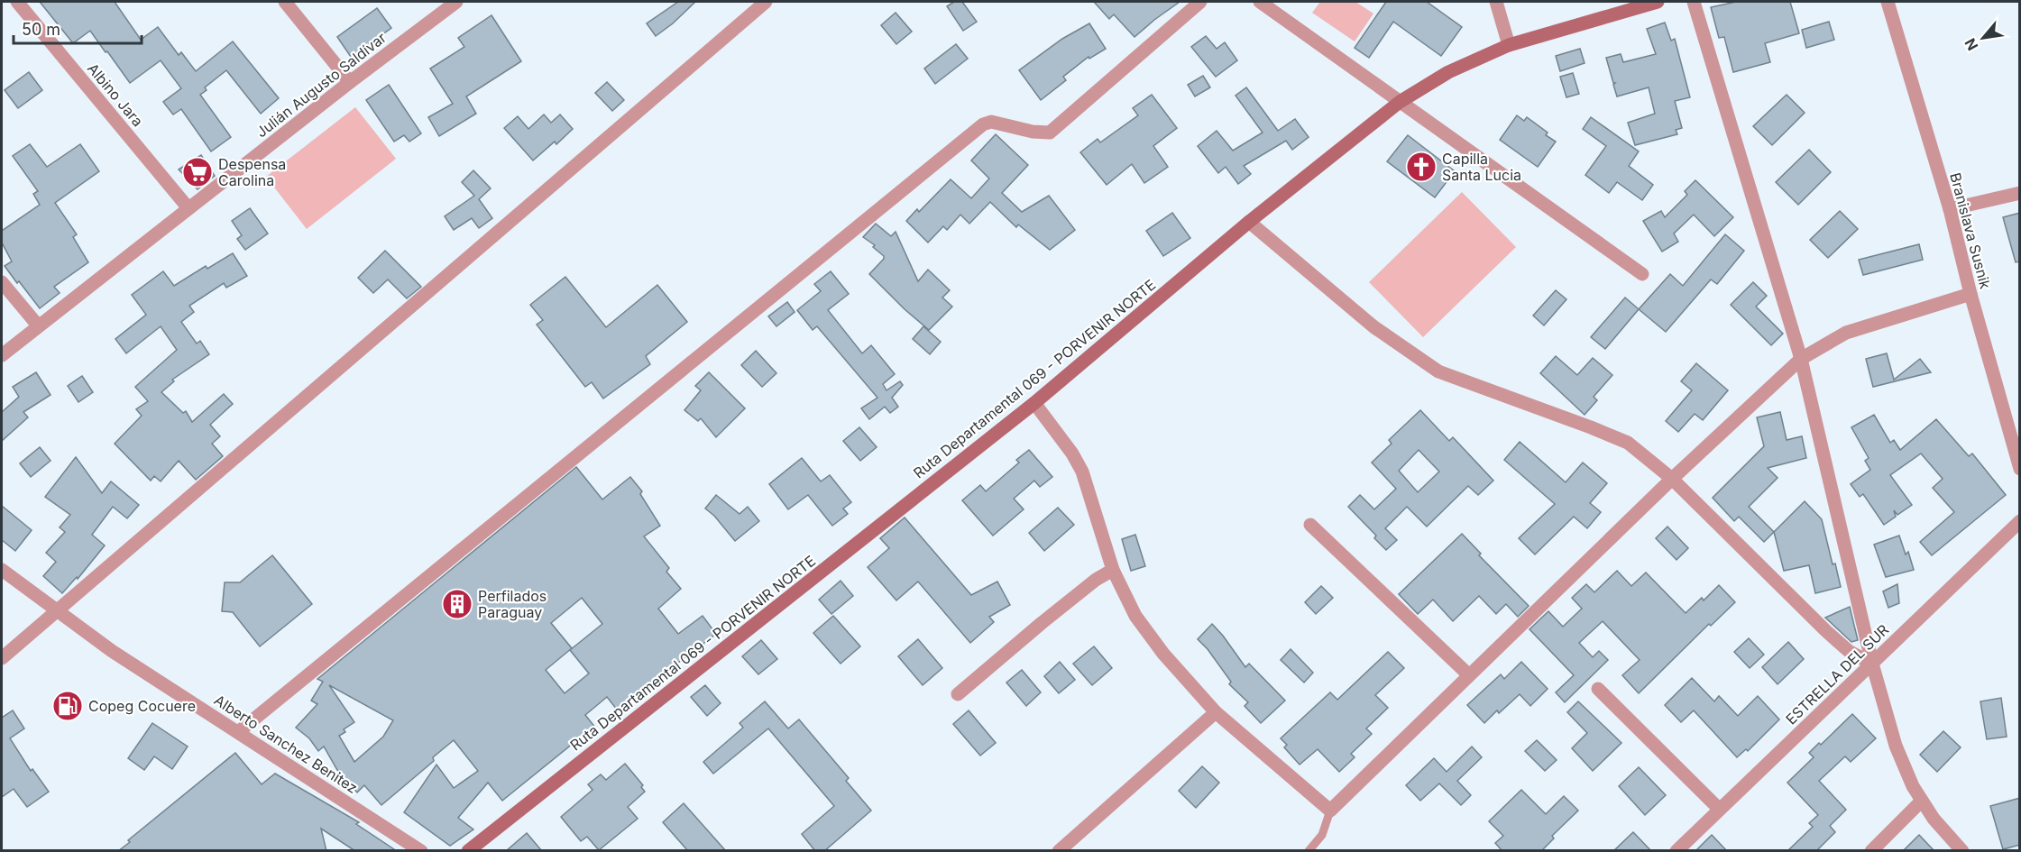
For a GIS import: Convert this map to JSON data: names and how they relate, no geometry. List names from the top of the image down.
{
  "streets": {
    "main road": ["Ruta Departamental 069 - PORVENIR NORTE"],
    "street": [
      "Julián Augusto Saldívar",
      "Albino Jara",
      "Branislava Susnik",
      "ESTRELLA DEL SUR",
      "Alberto Sanchez Benitez"
    ]
  },
  "crossings": [
    ["Julián Augusto Saldívar", "Albino Jara"]
  ],
  "places": {
    "church": ["Capilla Santa Lucia"],
    "supermarket": ["Despensa Carolina"],
    "building": ["Perfilados Paraguay"],
    "fuel station": ["Copeg Cocuere"]
  },
  "scale_bar": "50 m",
  "north": "bottom left"
}
